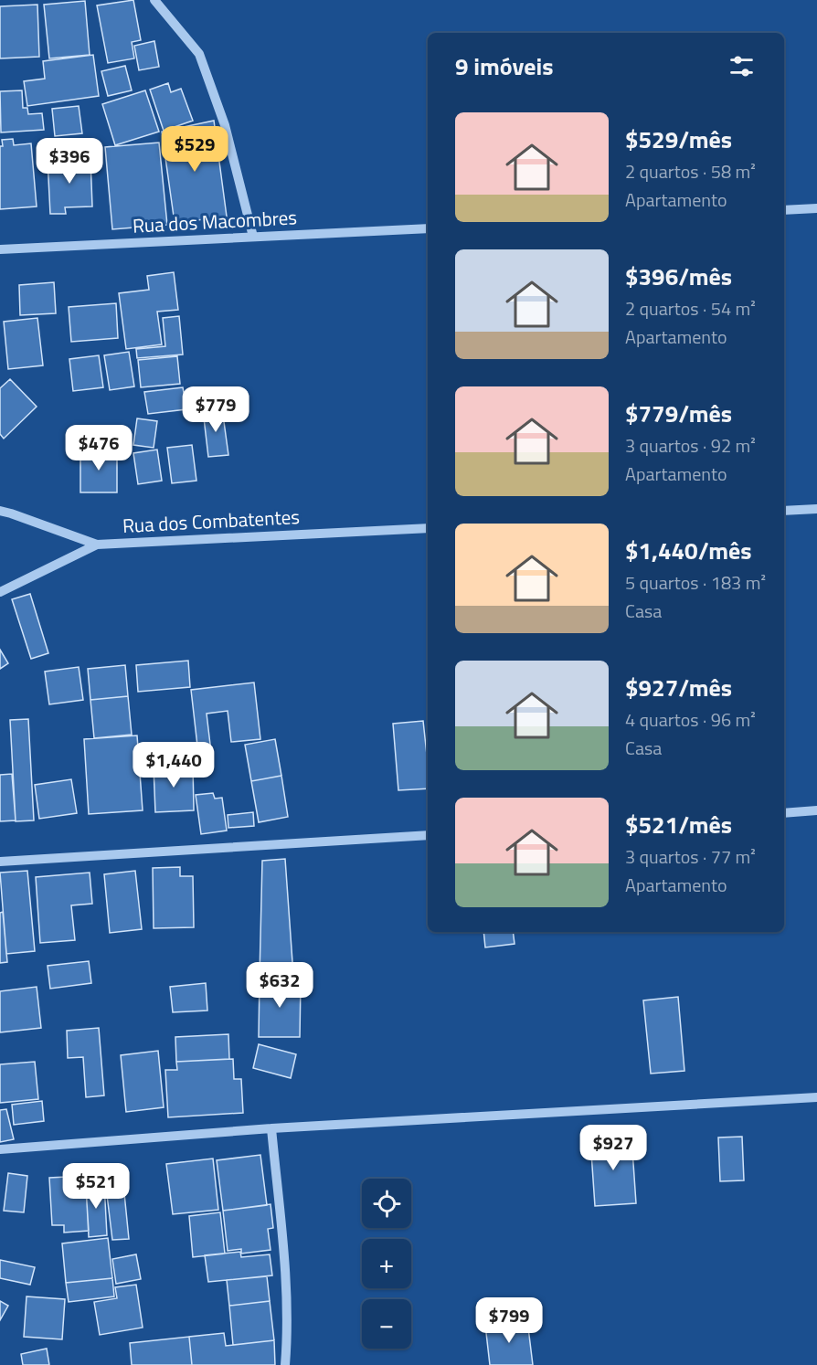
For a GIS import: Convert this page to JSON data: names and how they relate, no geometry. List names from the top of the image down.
{
  "streets": {
    "street": ["Rua dos Macombres", "Rua dos Combatentes"]
  },
  "page": {
    "heading": "9 imóveis",
    "list": [
      {
        "name": "$529/mês",
        "note": "2 quartos · 58 m² · Apartamento"
      },
      {
        "name": "$396/mês",
        "note": "2 quartos · 54 m² · Apartamento"
      },
      {
        "name": "$779/mês",
        "note": "3 quartos · 92 m² · Apartamento"
      },
      {
        "name": "$1,440/mês",
        "note": "5 quartos · 183 m² · Casa"
      },
      {
        "name": "$927/mês",
        "note": "4 quartos · 96 m² · Casa"
      },
      {
        "name": "$521/mês",
        "note": "3 quartos · 77 m² · Apartamento"
      }
    ],
    "price": [
      "$529",
      "$396",
      "$779",
      "$476",
      "$1,440",
      "$632",
      "$927",
      "$521",
      "$799"
    ],
    "map_buttons": ["+", "−"]
  }
}
